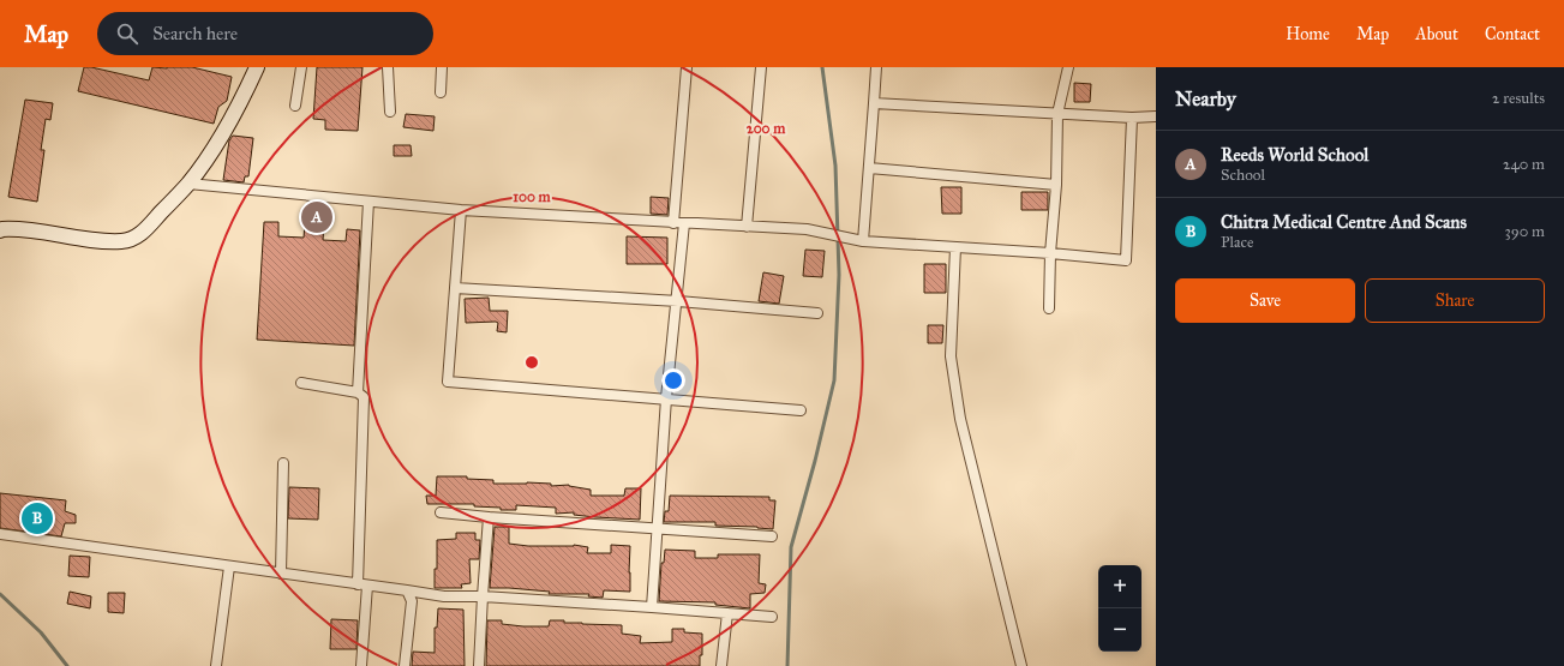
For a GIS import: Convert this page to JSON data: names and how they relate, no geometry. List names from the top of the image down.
{
  "page": {
    "header": "Map",
    "search": "Search here",
    "nav": [
      "Home",
      "Map",
      "About",
      "Contact"
    ],
    "heading": ["Nearby", "2 results"],
    "list": [
      {
        "mark": "A",
        "name": "Reeds World School",
        "note": "School",
        "value": "240 m"
      },
      {
        "mark": "B",
        "name": "Chitra Medical Centre And Scans",
        "note": "Place",
        "value": "390 m"
      }
    ],
    "pins": ["A", "B"],
    "buttons": ["Save", "Share"],
    "map_buttons": ["+", "−"]
  },
  "rings": ["200 m", "100 m"]
}
